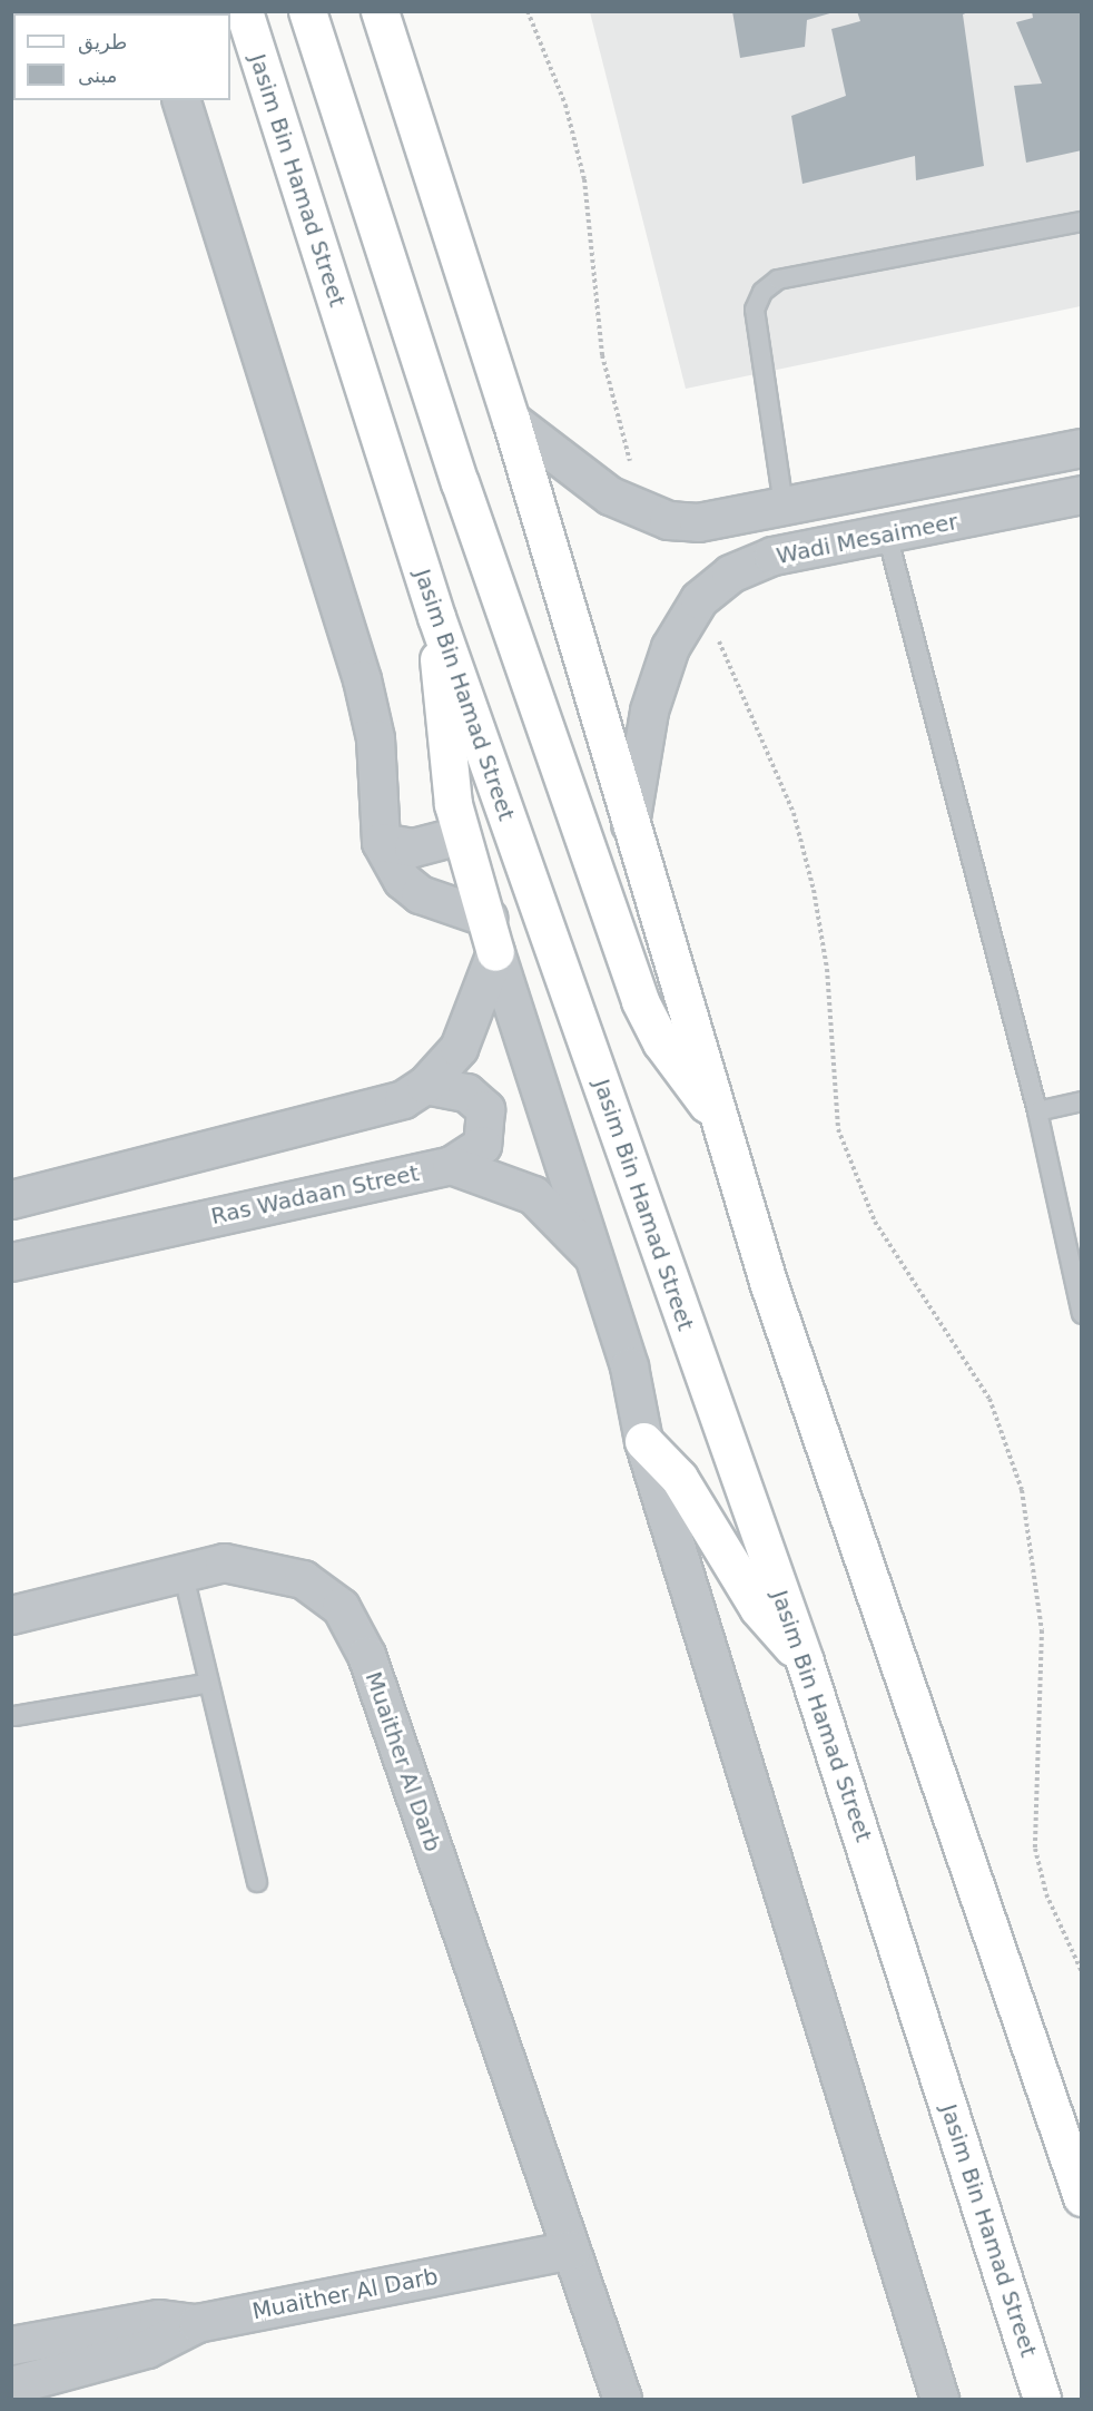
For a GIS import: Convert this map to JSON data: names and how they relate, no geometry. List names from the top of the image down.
{
  "streets": {
    "main road": ["Jasim Bin Hamad Street"],
    "street": ["Wadi Mesaimeer", "Ras Wadaan Street", "Muaither Al Darb"]
  },
  "legend": ["طريق", "مبنى"]
}
